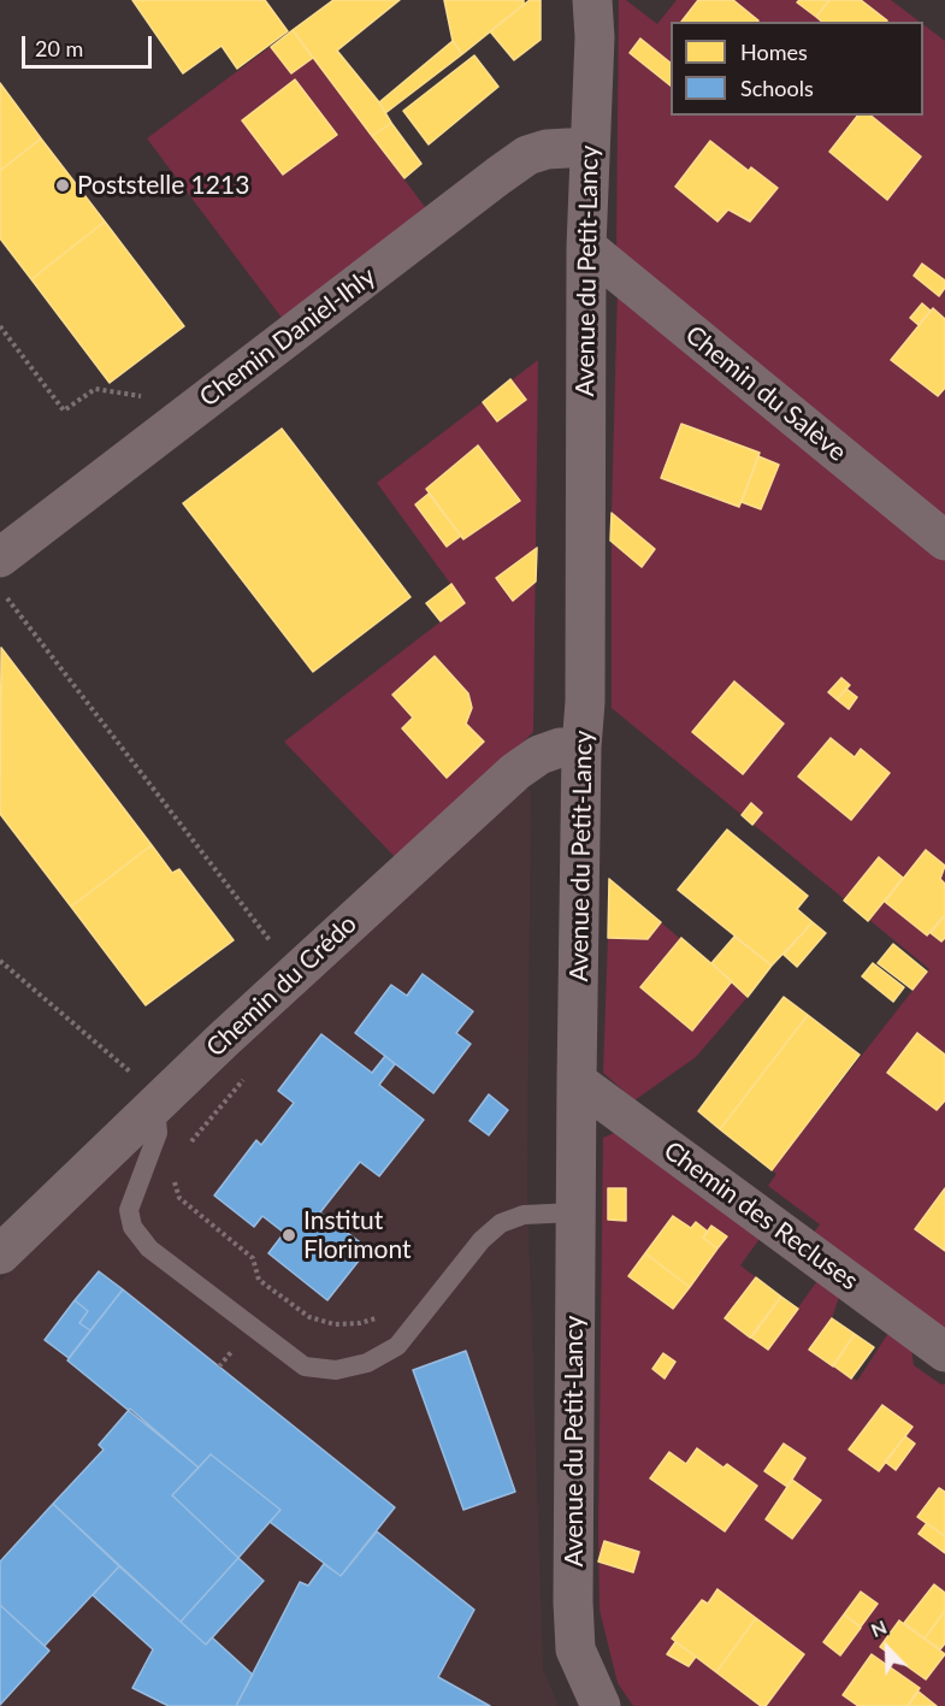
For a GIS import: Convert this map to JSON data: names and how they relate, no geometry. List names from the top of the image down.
{
  "streets": {
    "street": [
      "Avenue du Petit-Lancy",
      "Chemin Daniel-Ihly",
      "Chemin du Salève",
      "Chemin du Crédo",
      "Chemin des Recluses"
    ]
  },
  "crossings": [
    ["Avenue du Petit-Lancy", "Chemin Daniel-Ihly"],
    ["Avenue du Petit-Lancy", "Chemin du Salève"],
    ["Avenue du Petit-Lancy", "Chemin du Crédo"],
    ["Avenue du Petit-Lancy", "Chemin des Recluses"]
  ],
  "places": ["Poststelle 1213", "Institut Florimont"],
  "legend": ["Homes", "Schools"],
  "scale_bar": "20 m",
  "north": "top left"
}
